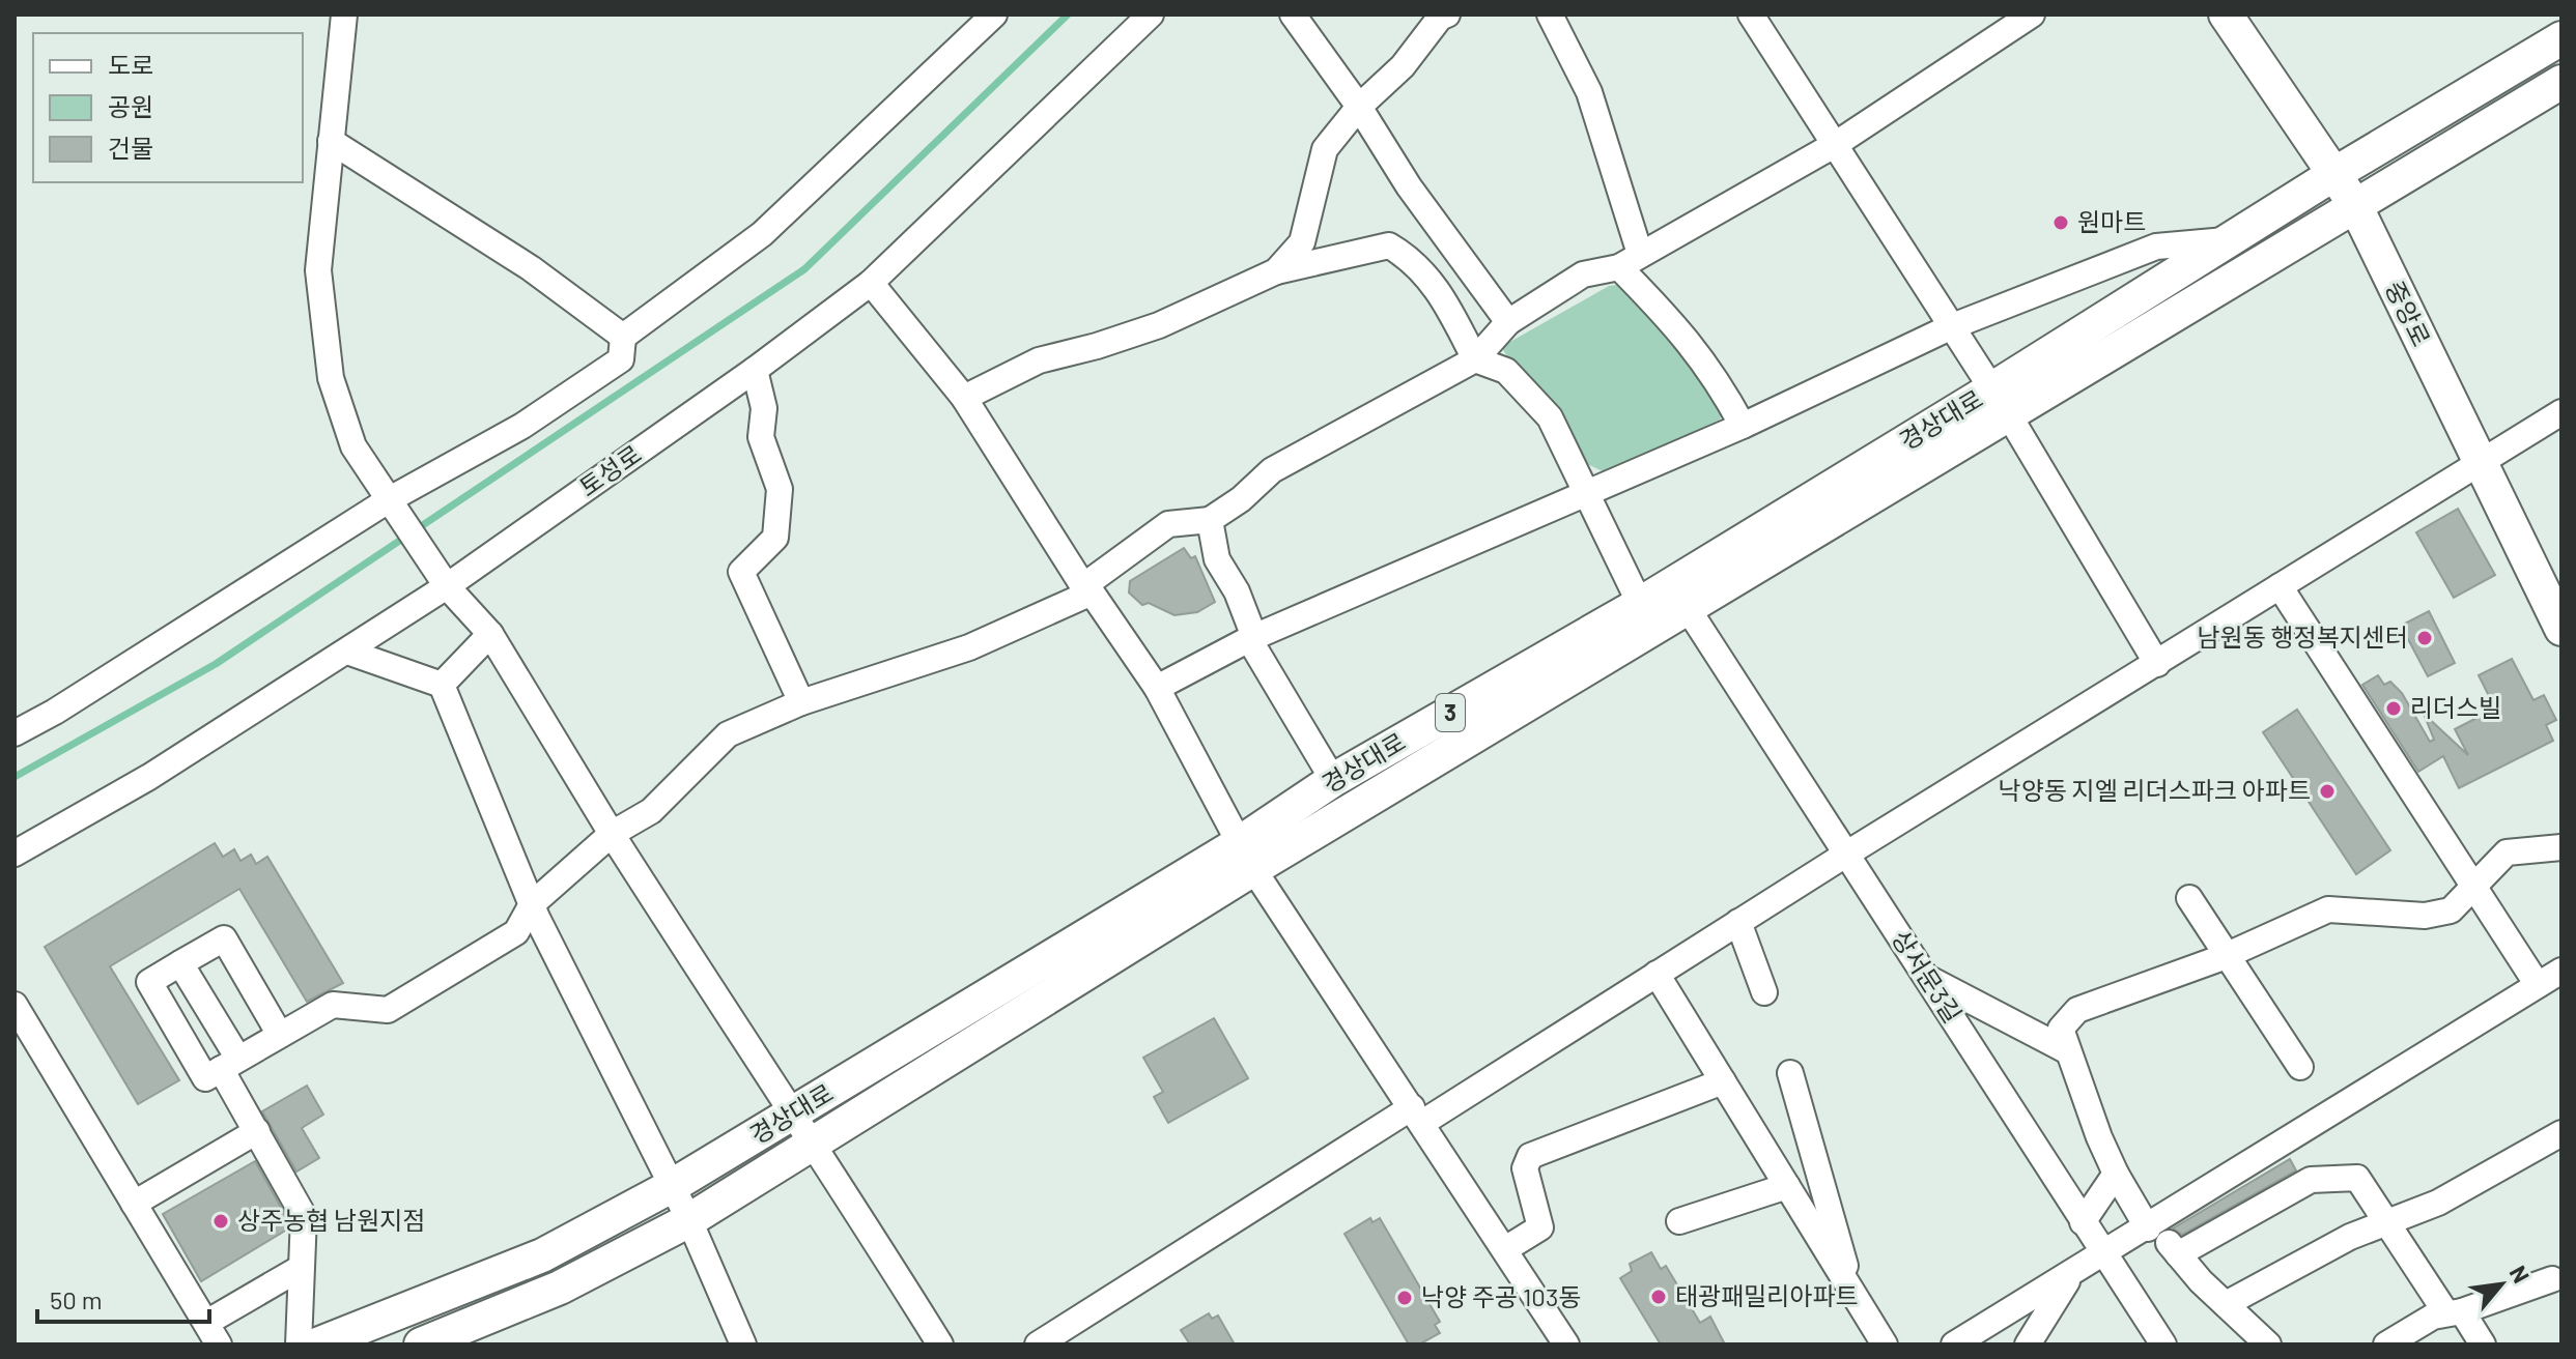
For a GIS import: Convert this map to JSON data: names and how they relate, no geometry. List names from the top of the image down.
{
  "streets": {
    "main road": ["중앙로", "경상대로", "3"],
    "street": ["토성로", "상서문3길"]
  },
  "crossings": [
    ["중앙로", "경상대로"],
    ["경상대로", "상서문3길"]
  ],
  "places": [
    "원마트",
    "남원동 행정복지센터",
    "리더스빌",
    "낙양동 지엘 리더스파크 아파트",
    "상주농협 남원지점",
    "태광패밀리아파트",
    "낙양 주공 103동"
  ],
  "legend": ["도로", "공원", "건물"],
  "scale_bar": "50 m",
  "north": "top right"
}
